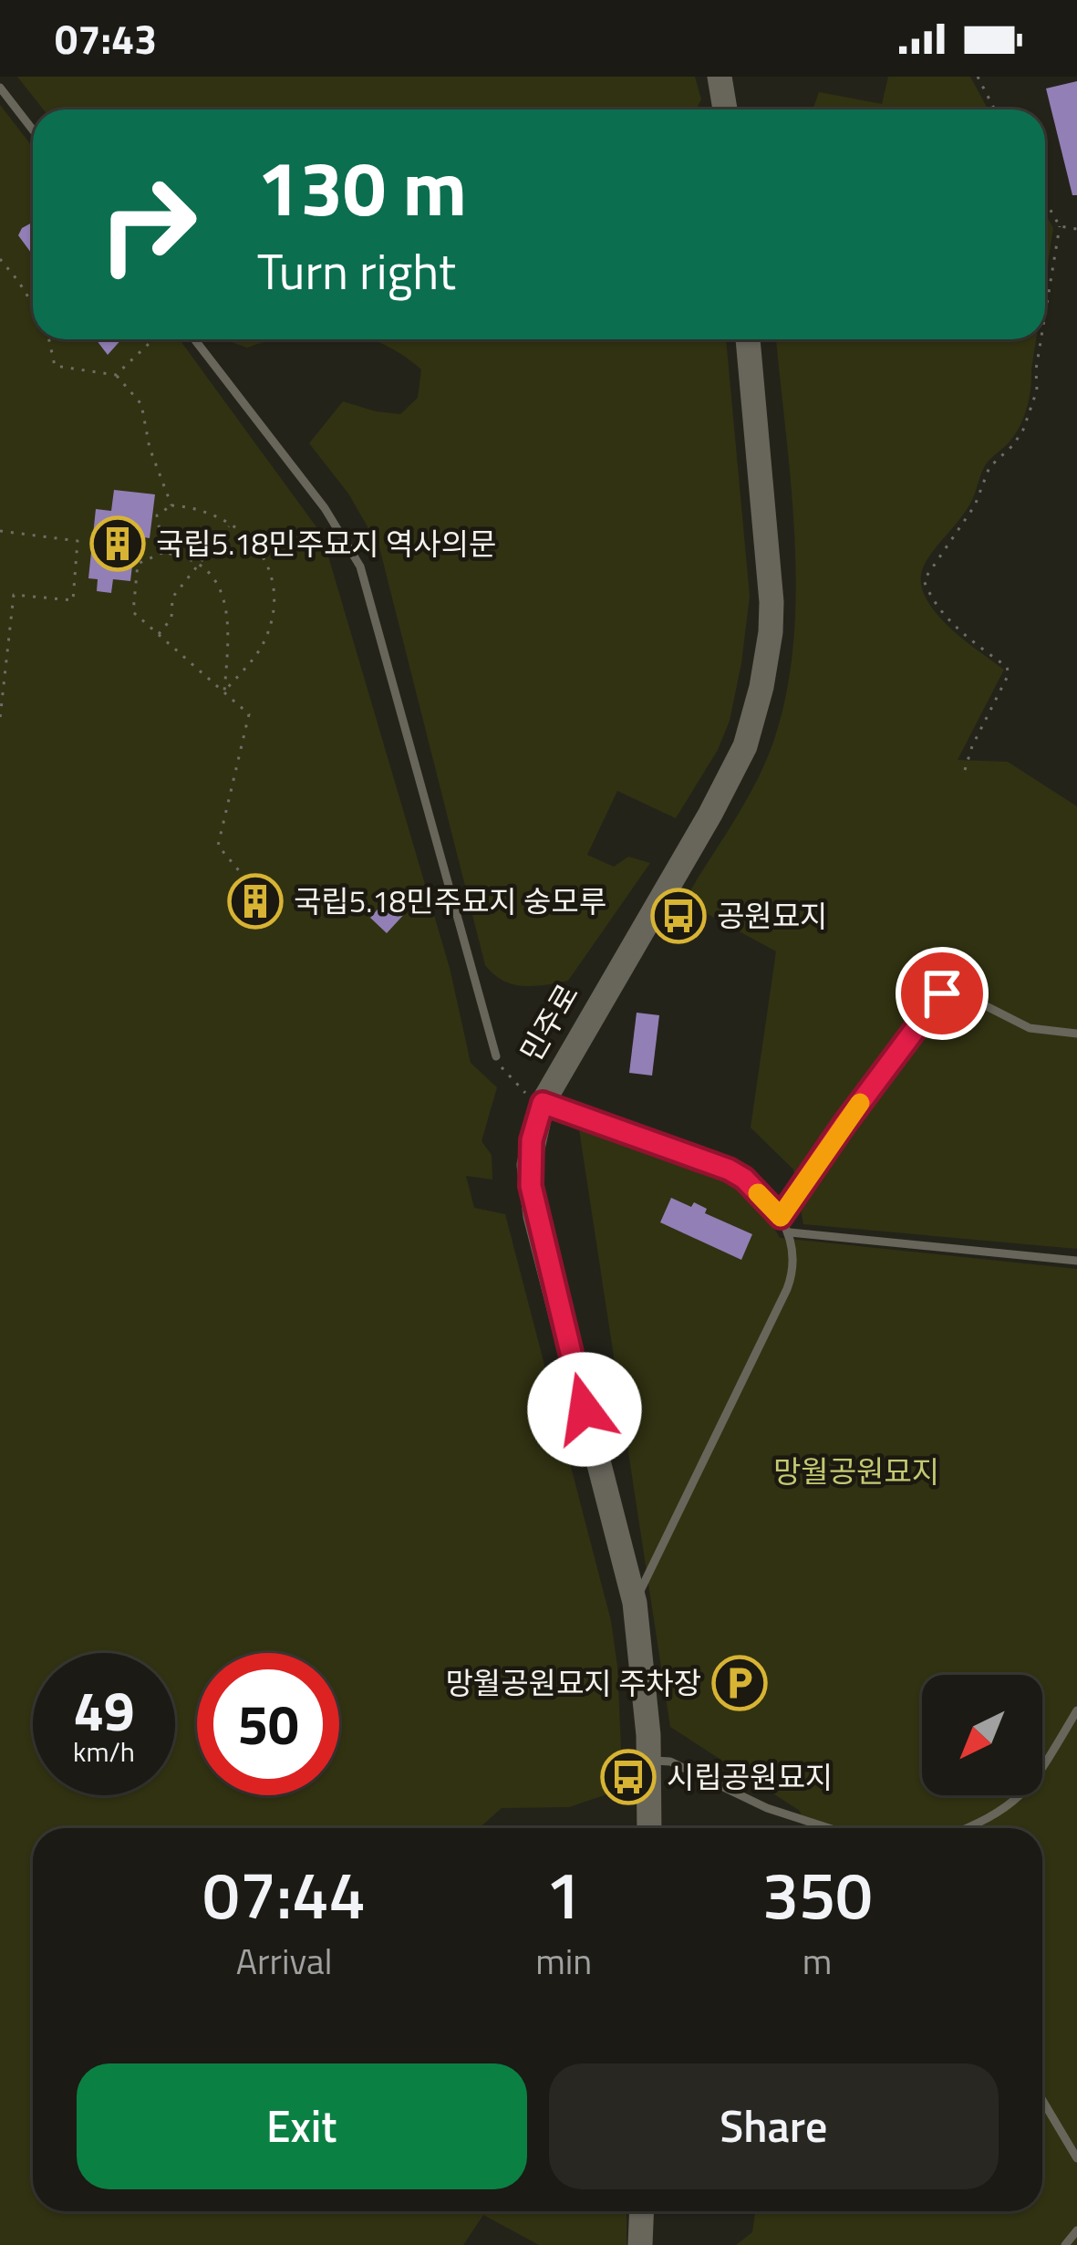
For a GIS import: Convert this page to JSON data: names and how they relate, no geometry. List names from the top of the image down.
{
  "streets": {
    "main road": ["민주로"]
  },
  "parks": ["망월공원묘지"],
  "places": {
    "building": ["국립5.18민주묘지 역사의문", "국립5.18민주묘지 숭모루"],
    "bus stop": ["공원묘지", "시립공원묘지"],
    "parking": ["망월공원묘지 주차장"]
  },
  "north": "bottom left",
  "page": {
    "status": "07:43",
    "turn": ["130 m", "Turn right"],
    "speed": "49 km/h",
    "limit": "50",
    "eta": [
      "07:44",
      "Arrival",
      "1",
      "min",
      "350",
      "m"
    ],
    "buttons": ["Exit", "Share"]
  }
}
